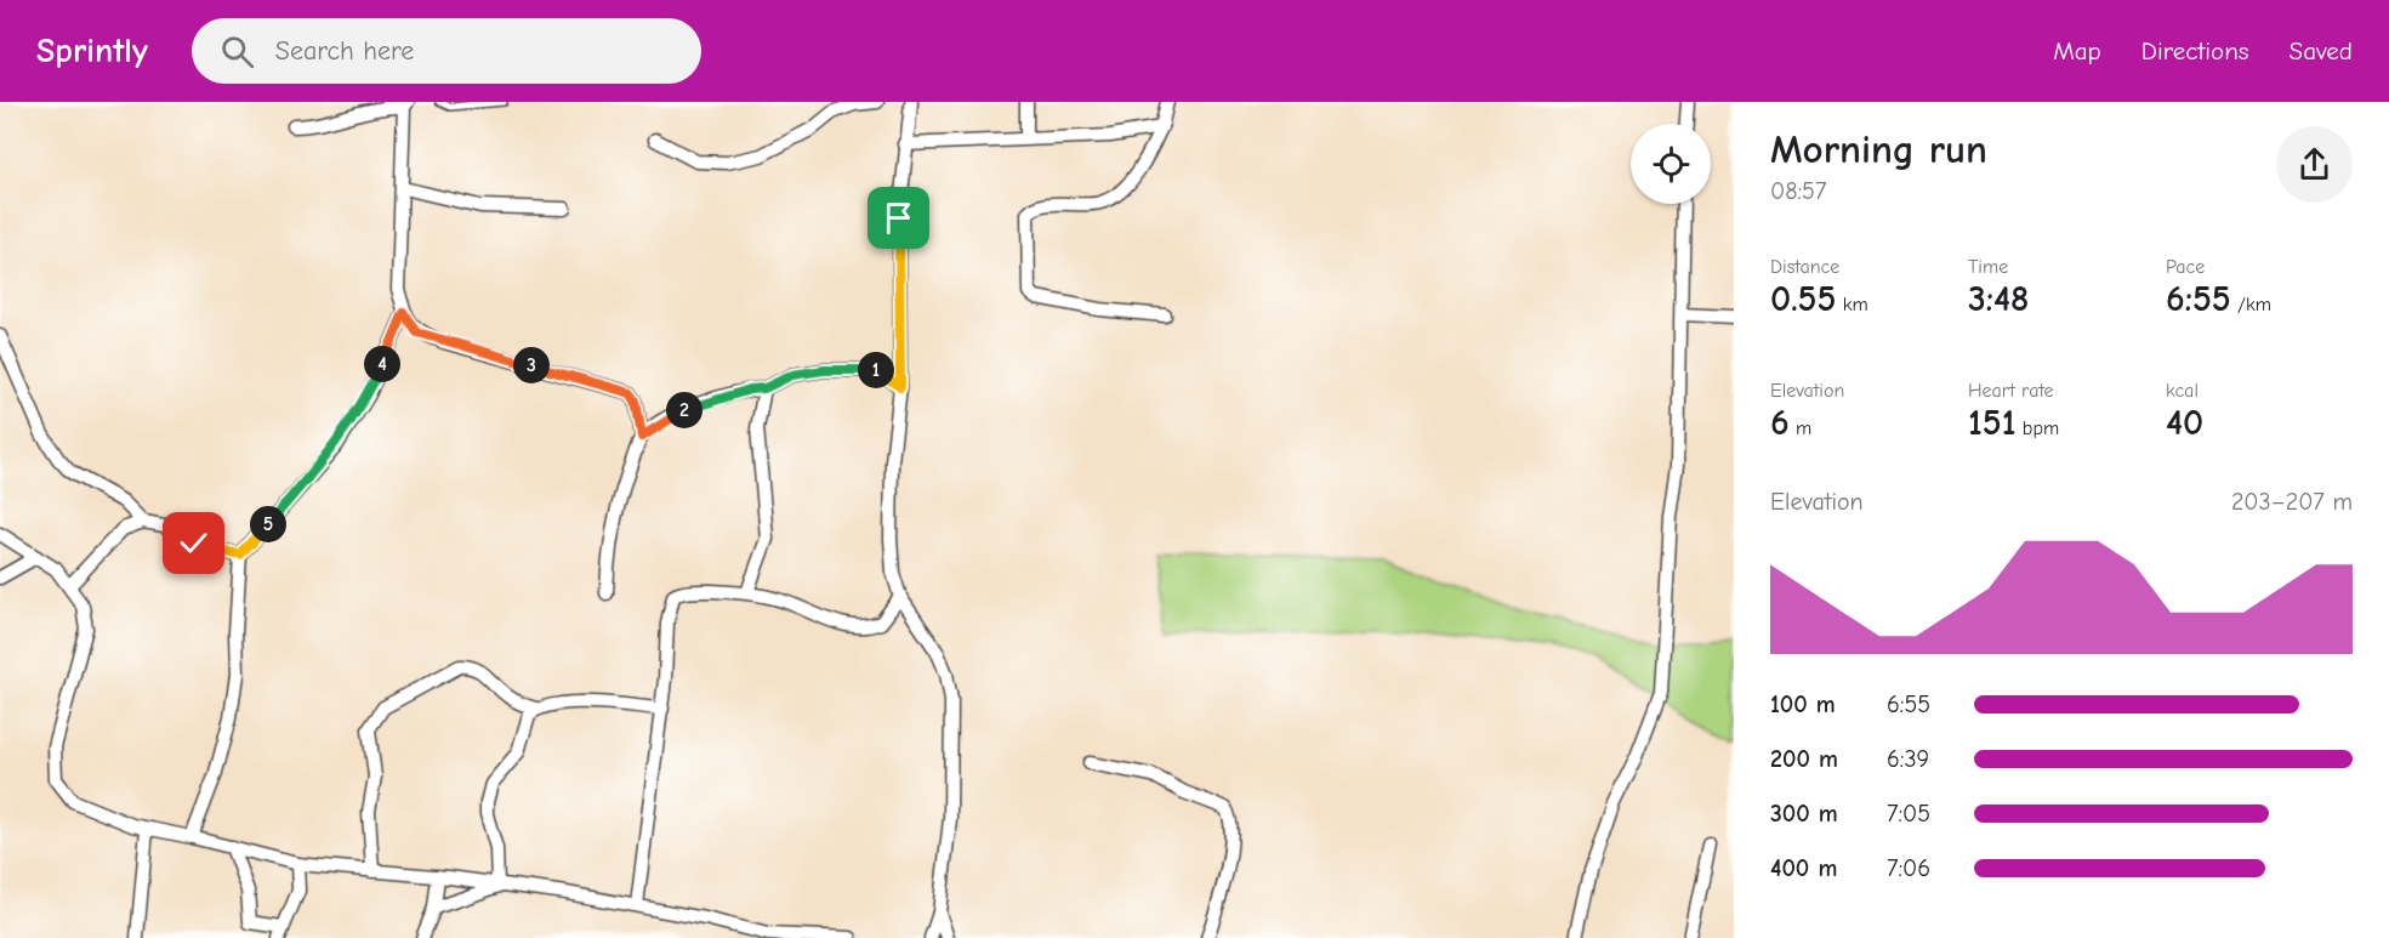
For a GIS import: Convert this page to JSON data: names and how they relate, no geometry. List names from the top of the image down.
{
  "page": {
    "header": "Sprintly",
    "search": "Search here",
    "nav": ["Map", "Directions", "Saved"],
    "heading": ["Morning run", "08:57"],
    "stats": [
      ["Distance", "0.55 km"],
      ["Time", "3:48"],
      ["Pace", "6:55 /km"],
      ["Elevation", "6 m"],
      ["Heart rate", "151 bpm"],
      ["kcal", "40"]
    ],
    "pins": [
      "4",
      "3",
      "1",
      "2",
      "5"
    ],
    "chart": ["Elevation", "203–207 m"],
    "list": [
      {
        "name": "100 m",
        "note": "6:55"
      },
      {
        "name": "200 m",
        "note": "6:39"
      },
      {
        "name": "300 m",
        "note": "7:05"
      },
      {
        "name": "400 m",
        "note": "7:06"
      }
    ]
  }
}
